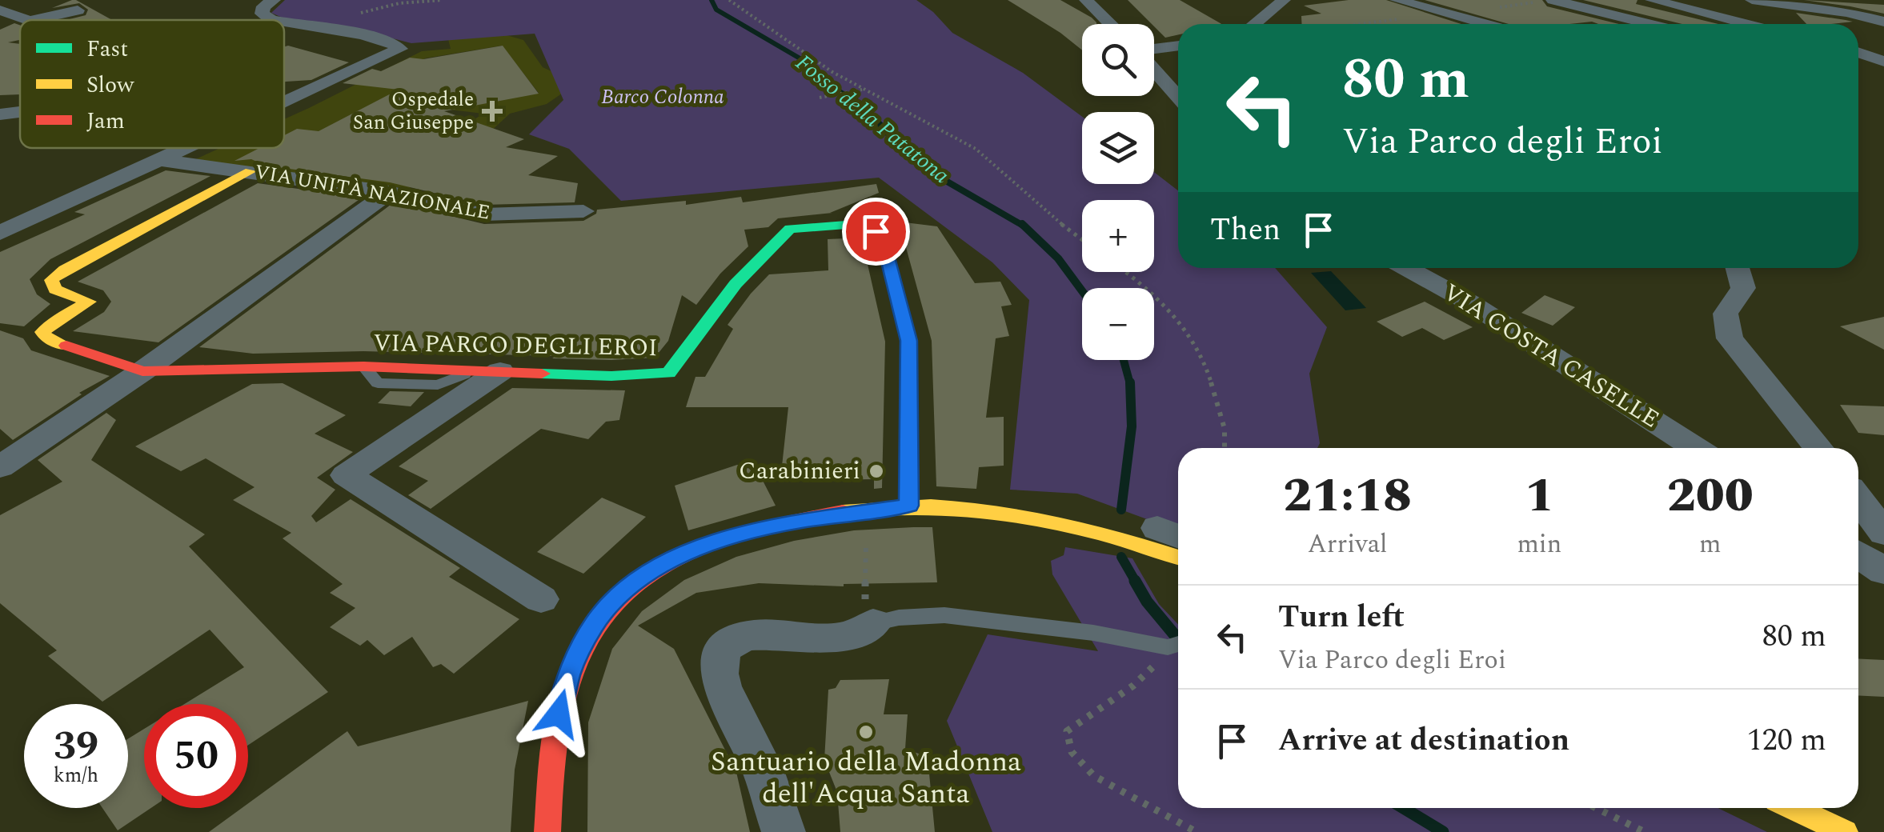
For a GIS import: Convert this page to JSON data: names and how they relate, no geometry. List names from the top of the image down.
{
  "streets": {
    "street": ["VIA UNITÀ NAZIONALE", "VIA PARCO DEGLI EROI", "VIA COSTA CASELLE"]
  },
  "water": ["Fosso della Patatona"],
  "parks": ["Barco Colonna"],
  "places": {
    "health": ["Ospedale San Giuseppe"],
    "other": ["Carabinieri", "Santuario della Madonna dell'Acqua Santa"]
  },
  "legend": ["Fast", "Slow", "Jam"],
  "page": {
    "map_buttons": ["+", "−"],
    "turn": ["80 m", "Via Parco degli Eroi"],
    "then": "Then",
    "eta": [
      "21:18",
      "Arrival",
      "1",
      "min",
      "200",
      "m"
    ],
    "list": [
      {
        "name": "Turn left",
        "note": "Via Parco degli Eroi",
        "value": "80 m"
      },
      {
        "name": "Arrive at destination",
        "value": "120 m"
      }
    ],
    "speed": "39 km/h",
    "limit": "50"
  }
}
